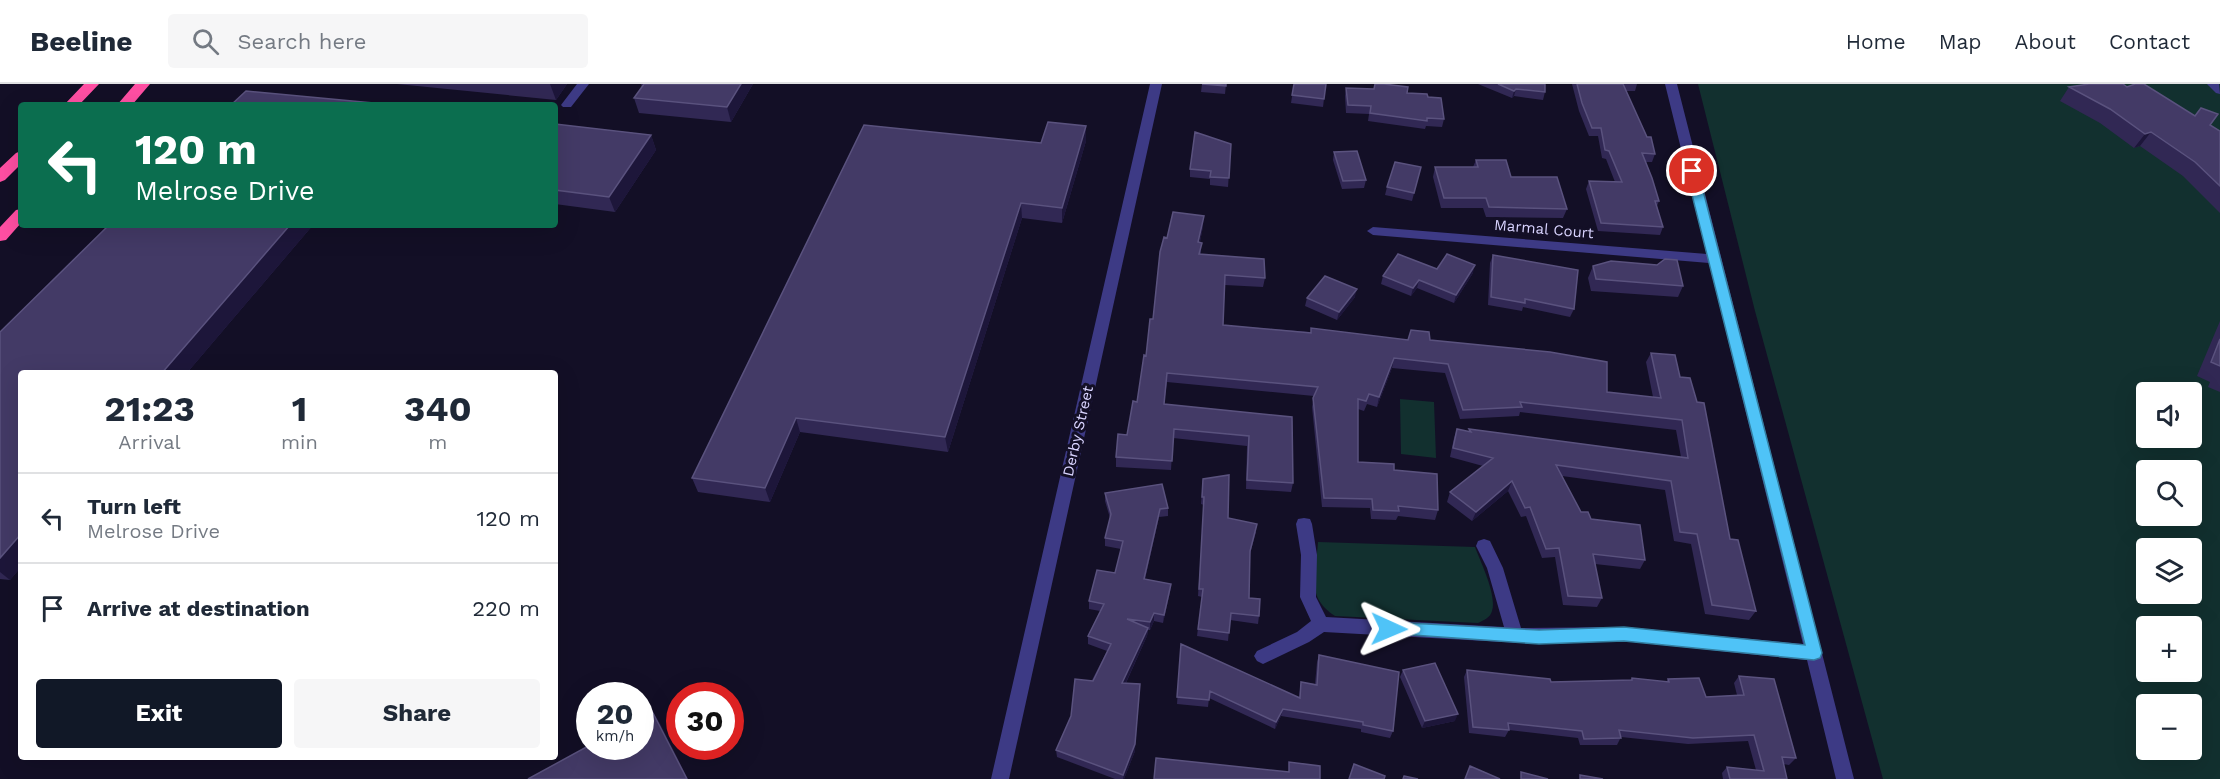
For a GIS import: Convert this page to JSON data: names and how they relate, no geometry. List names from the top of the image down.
{
  "streets": {
    "street": ["Marmal Court", "Derby Street"]
  },
  "page": {
    "header": "Beeline",
    "search": "Search here",
    "nav": [
      "Home",
      "Map",
      "About",
      "Contact"
    ],
    "turn": ["120 m", "Melrose Drive"],
    "eta": [
      "21:23",
      "Arrival",
      "1",
      "min",
      "340",
      "m"
    ],
    "map_buttons": ["+", "−"],
    "list": [
      {
        "name": "Turn left",
        "note": "Melrose Drive",
        "value": "120 m"
      },
      {
        "name": "Arrive at destination",
        "value": "220 m"
      }
    ],
    "buttons": ["Exit", "Share"],
    "speed": "20 km/h",
    "limit": "30"
  }
}
